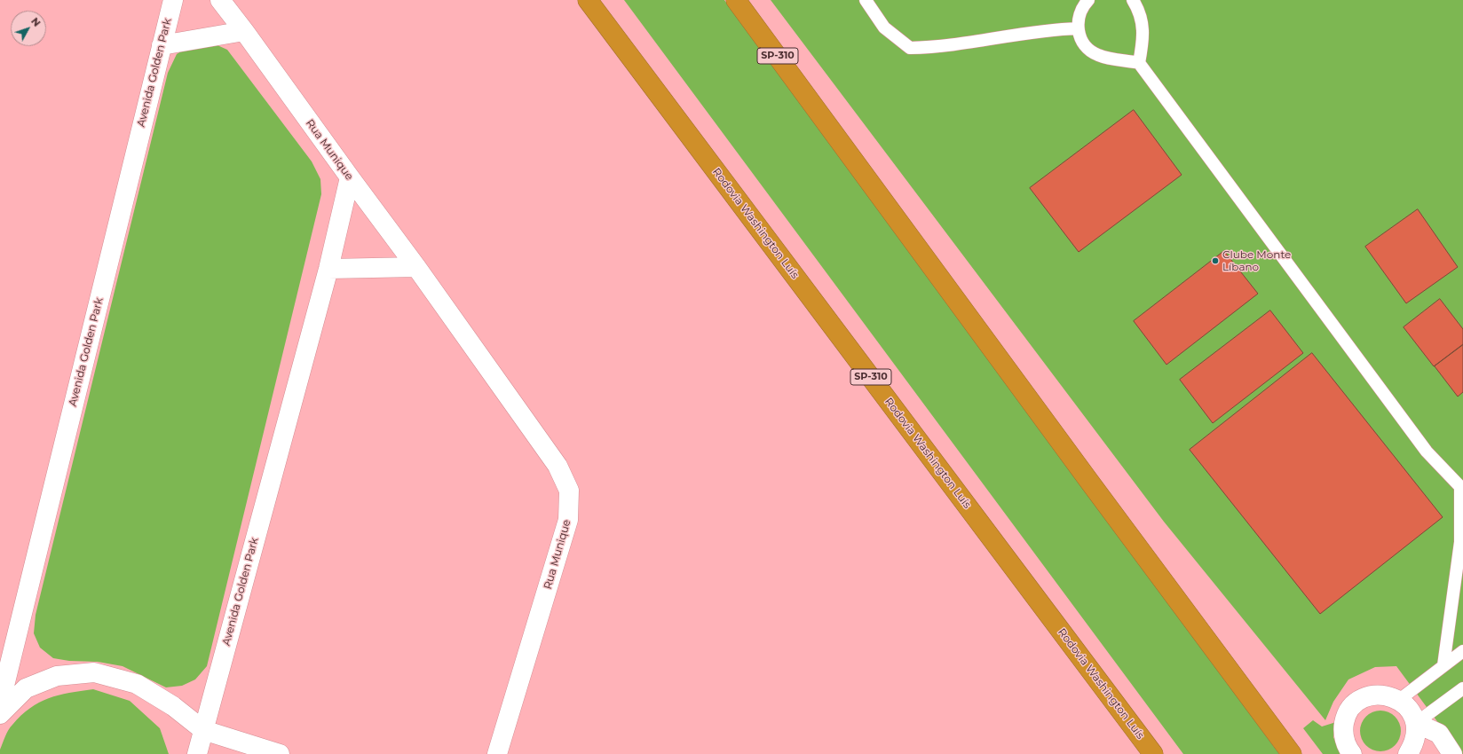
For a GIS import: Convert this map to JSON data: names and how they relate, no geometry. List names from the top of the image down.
{
  "streets": {
    "highway": ["SP-310", "Rodovia Washington Luís"],
    "street": ["Avenida Golden Park", "Rua Munique"]
  },
  "crossings": [
    ["Avenida Golden Park", "Rua Munique"]
  ],
  "places": ["Clube Monte Líbano"],
  "north": "top right"
}
